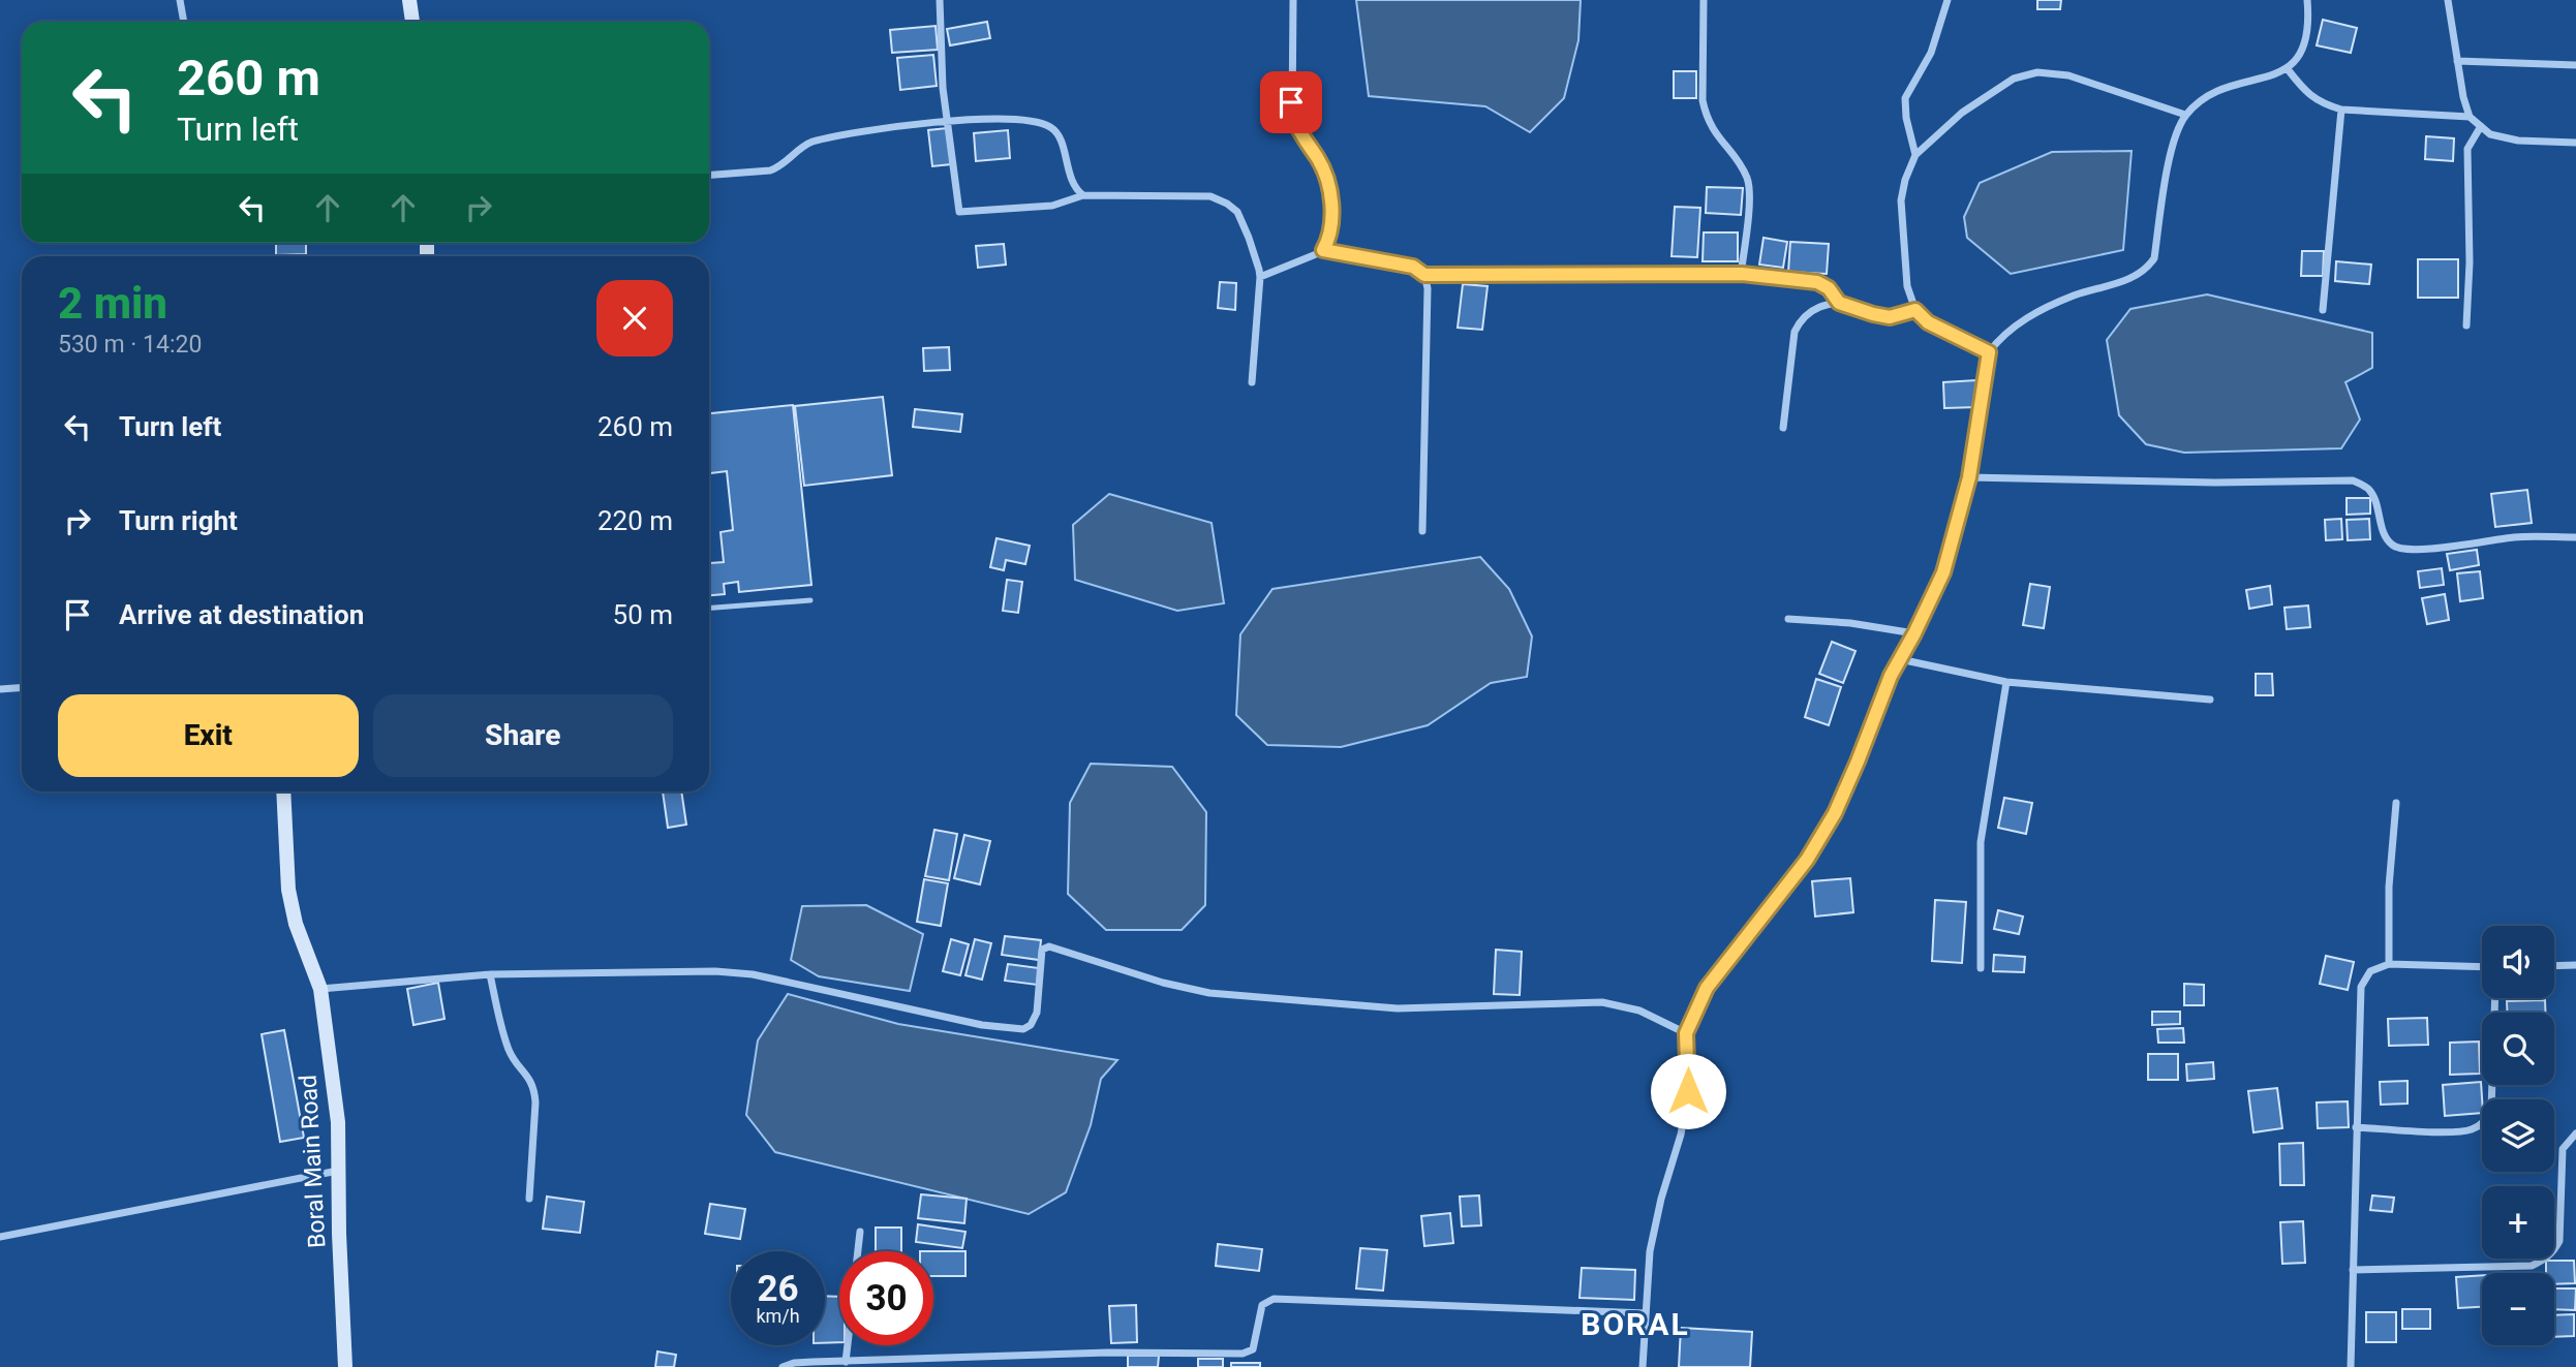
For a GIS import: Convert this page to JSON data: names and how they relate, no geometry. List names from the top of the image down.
{
  "streets": {
    "main road": ["Boral Main Road"]
  },
  "districts": ["BORAL"],
  "page": {
    "turn": ["260 m", "Turn left"],
    "heading": ["2 min", "530 m · 14:20"],
    "list": [
      {
        "name": "Turn left",
        "value": "260 m"
      },
      {
        "name": "Turn right",
        "value": "220 m"
      },
      {
        "name": "Arrive at destination",
        "value": "50 m"
      }
    ],
    "buttons": ["Exit", "Share"],
    "map_buttons": ["+", "−"],
    "speed": "26 km/h",
    "limit": "30"
  }
}
